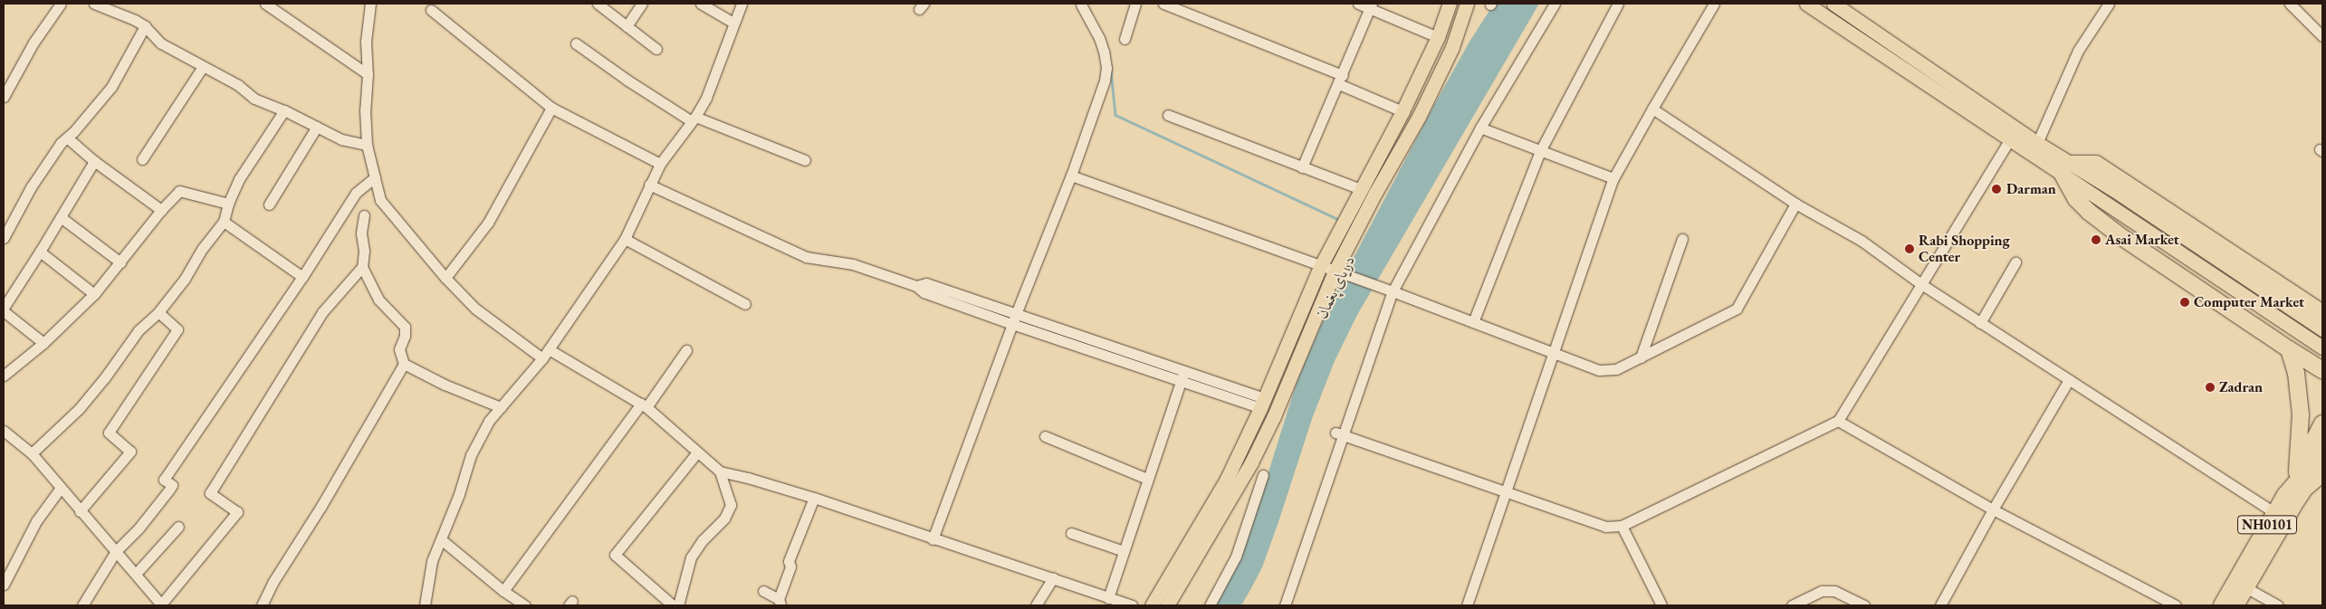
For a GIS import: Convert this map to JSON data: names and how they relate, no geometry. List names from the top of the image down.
{
  "streets": {
    "highway": ["NH0101"]
  },
  "water": ["دریای پغمان"],
  "places": [
    "Darman",
    "Asai Market",
    "Rabi Shopping Center",
    "Computer Market",
    "Zadran"
  ]
}
